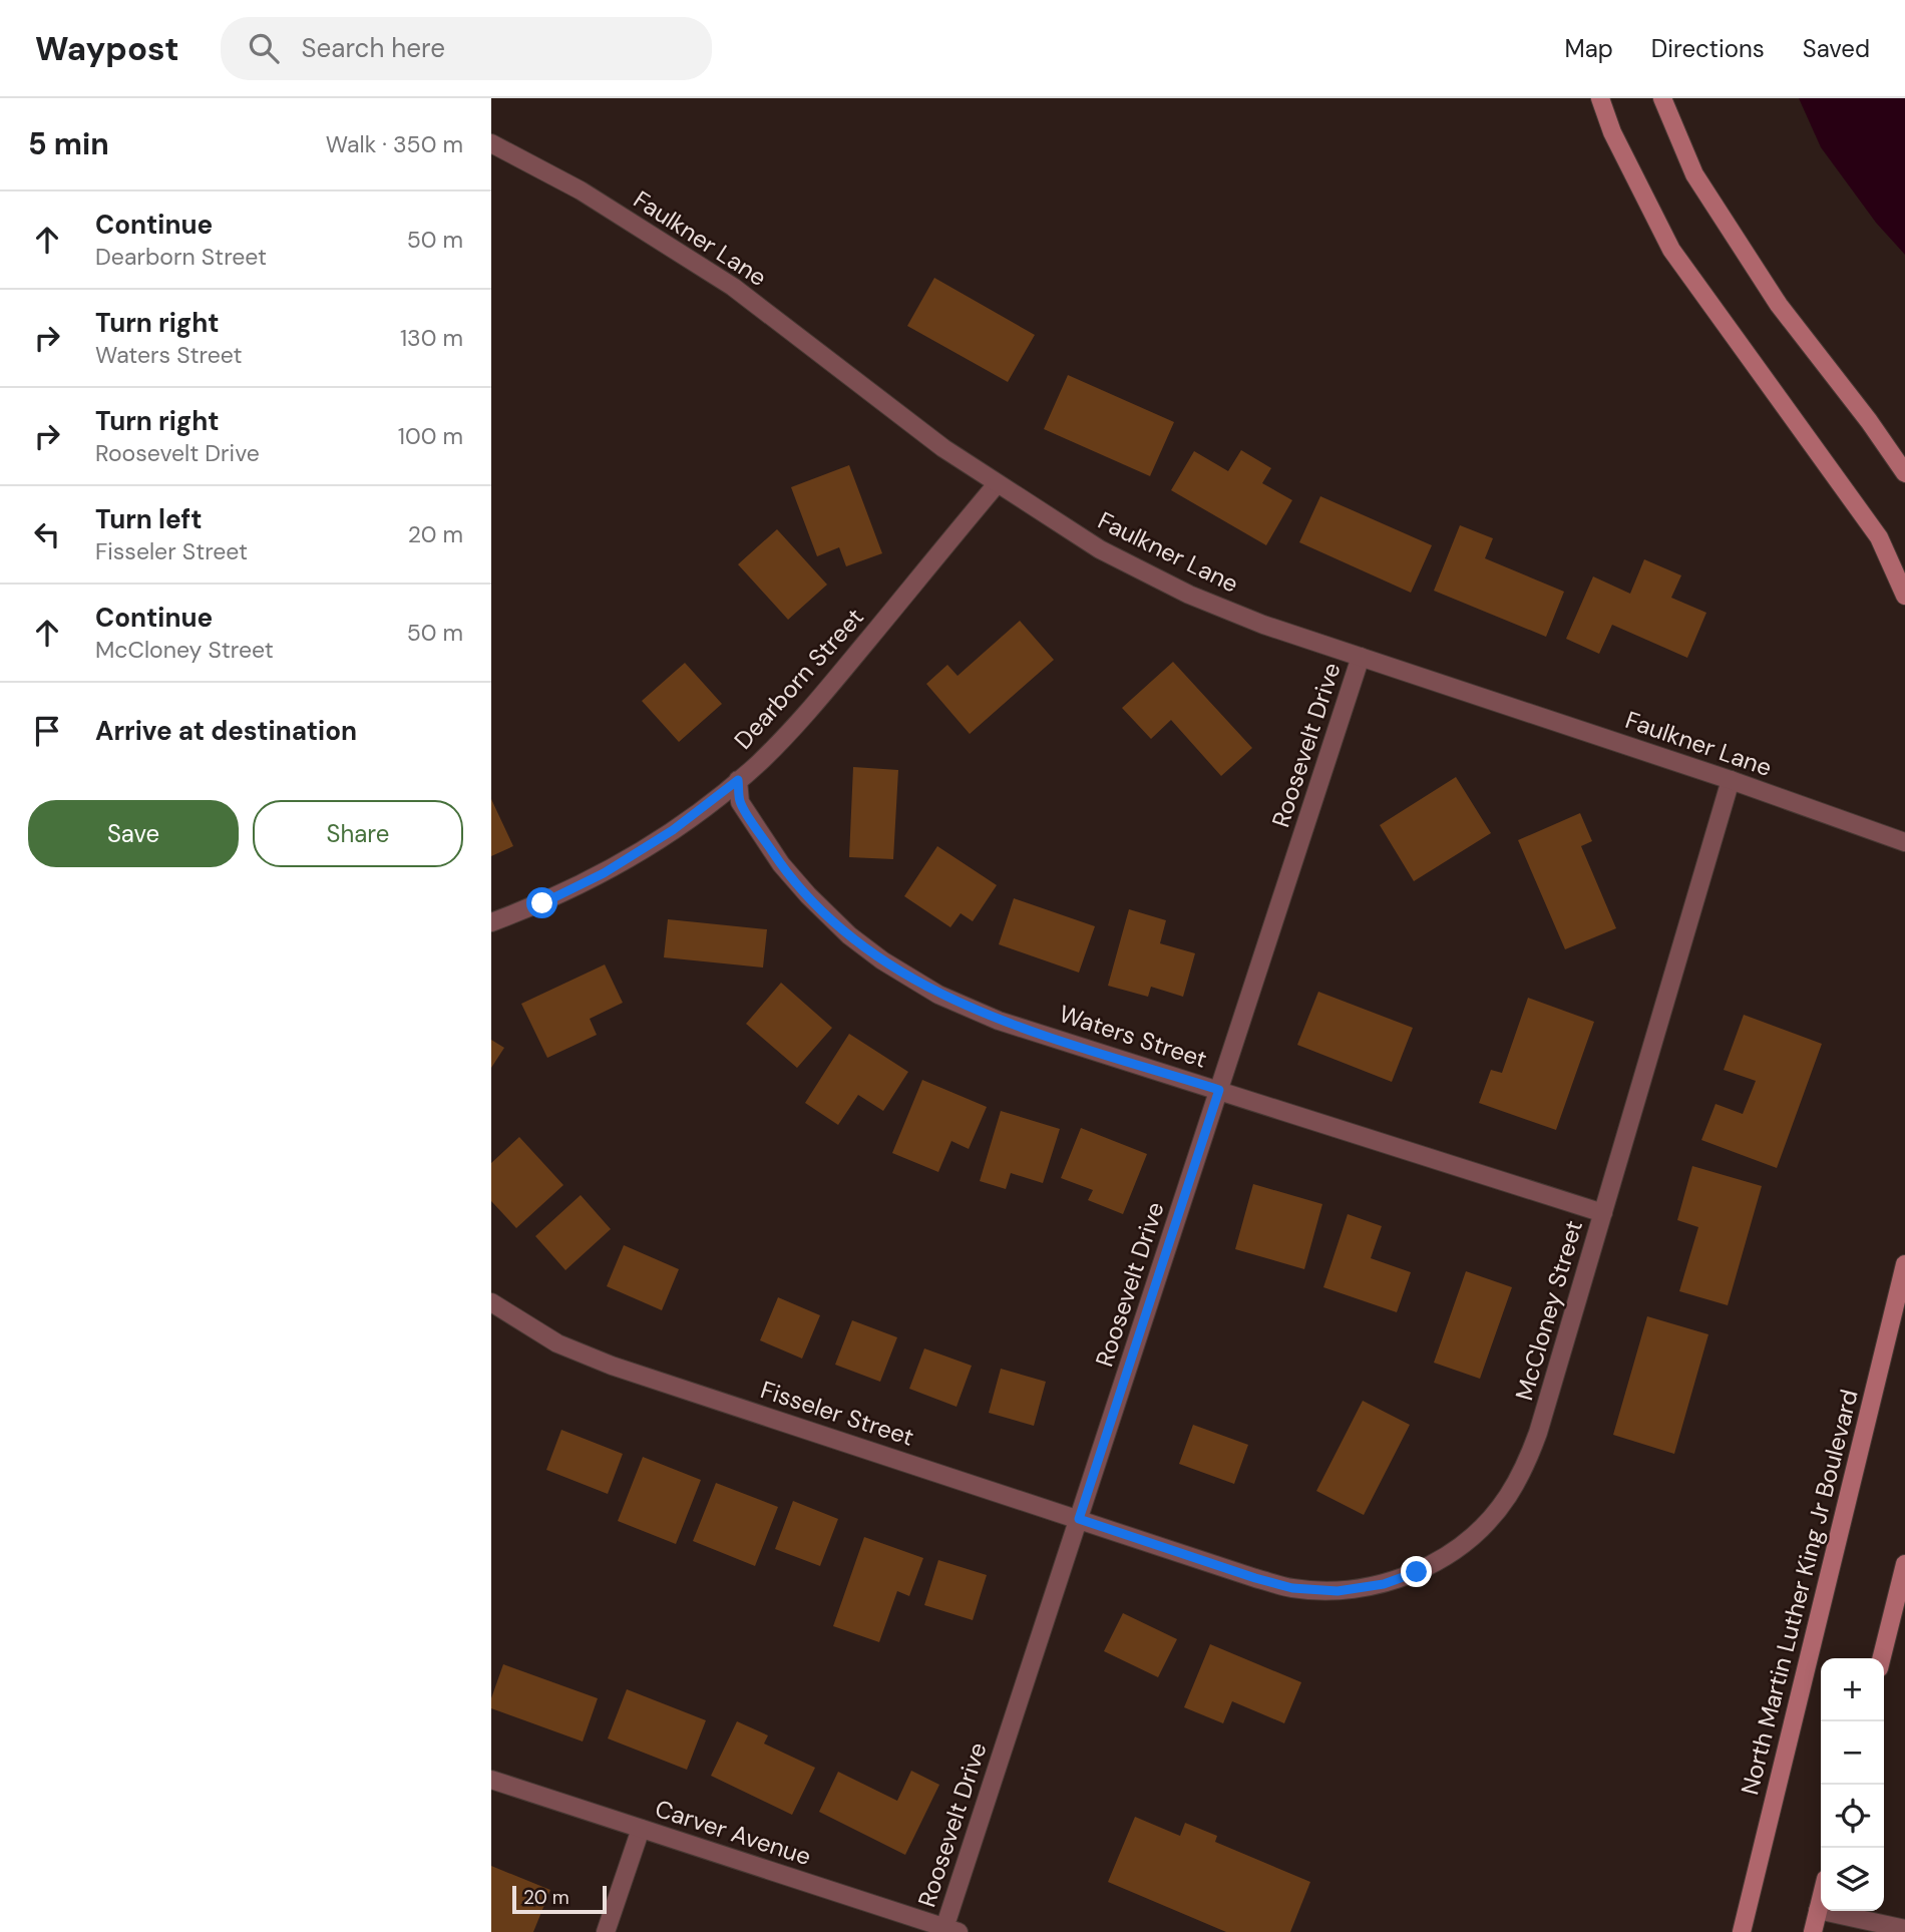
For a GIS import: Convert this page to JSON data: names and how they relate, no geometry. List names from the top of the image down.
{
  "streets": {
    "main road": ["North Martin Luther King Jr Boulevard"],
    "street": [
      "Faulkner Lane",
      "Dearborn Street",
      "Roosevelt Drive",
      "Waters Street",
      "McCloney Street",
      "Fisseler Street",
      "Carver Avenue"
    ]
  },
  "crossings": [
    ["Faulkner Lane", "Dearborn Street"],
    ["Faulkner Lane", "Roosevelt Drive"],
    ["Faulkner Lane", "McCloney Street"],
    ["Dearborn Street", "Waters Street"],
    ["Roosevelt Drive", "Waters Street"],
    ["Roosevelt Drive", "Fisseler Street"],
    ["Roosevelt Drive", "Carver Avenue"],
    ["Waters Street", "McCloney Street"],
    ["McCloney Street", "Fisseler Street"]
  ],
  "scale_bar": "20 m",
  "page": {
    "header": "Waypost",
    "search": "Search here",
    "nav": ["Map", "Directions", "Saved"],
    "heading": ["5 min", "Walk · 350 m"],
    "list": [
      ["Continue", "Dearborn Street", "50 m"],
      ["Turn right", "Waters Street", "130 m"],
      ["Turn right", "Roosevelt Drive", "100 m"],
      ["Turn left", "Fisseler Street", "20 m"],
      ["Continue", "McCloney Street", "50 m"],
      "Arrive at destination"
    ],
    "buttons": ["Save", "Share"],
    "map_buttons": ["+", "−"],
    "scale": "20 m"
  }
}
